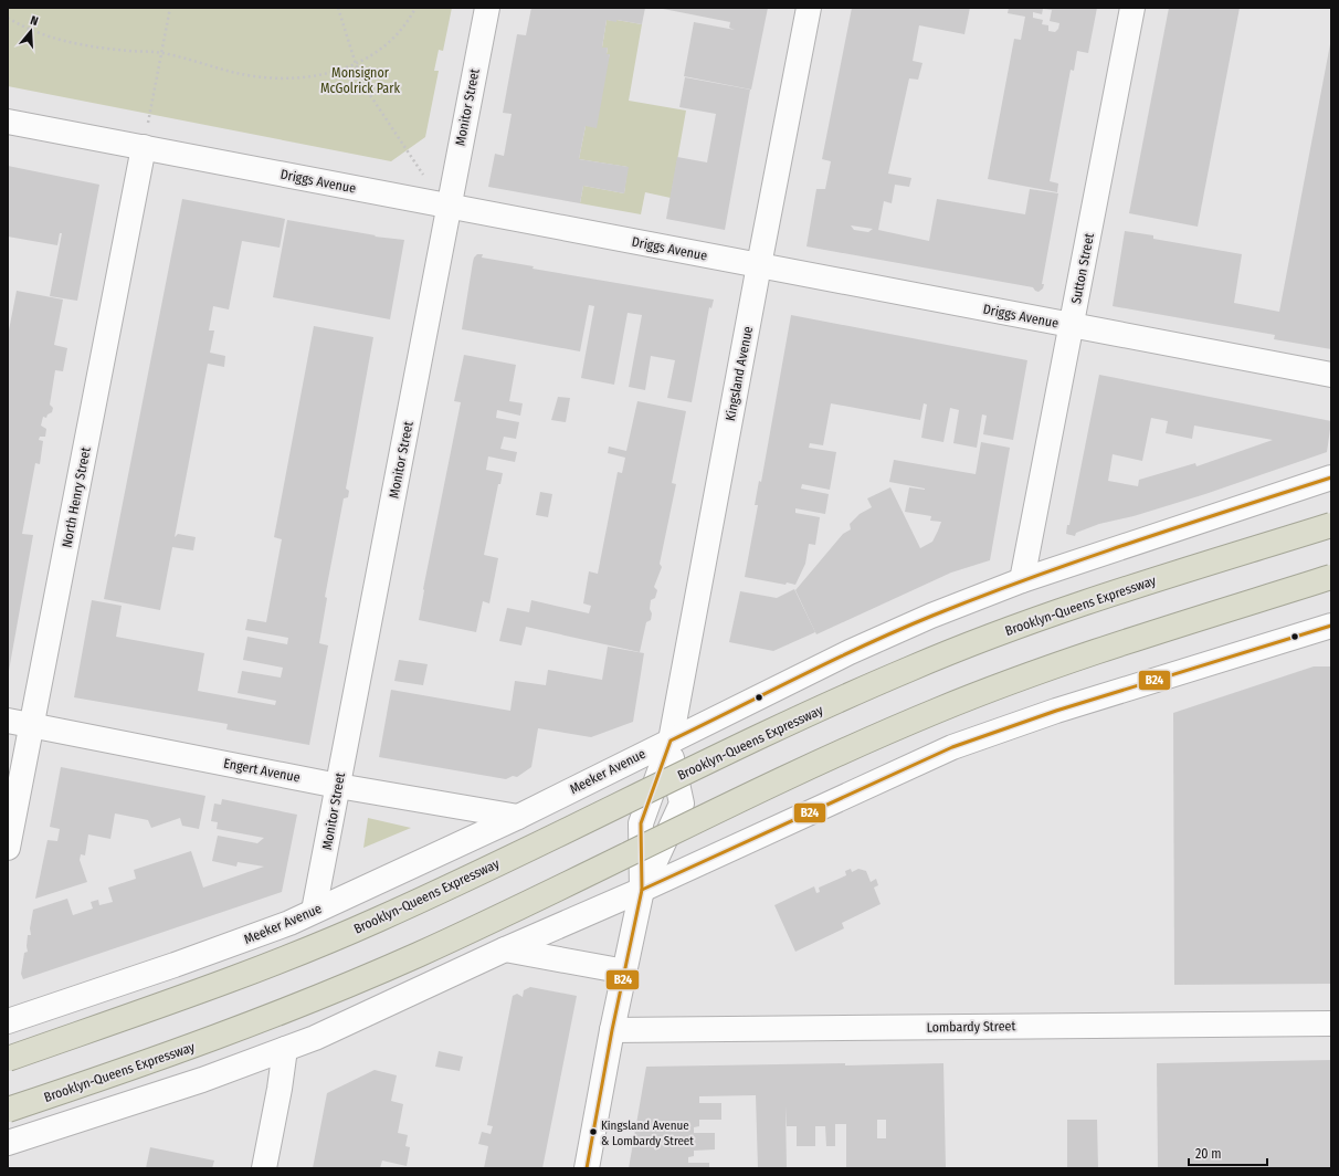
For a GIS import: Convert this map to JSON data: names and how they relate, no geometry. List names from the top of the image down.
{
  "streets": {
    "highway": ["Brooklyn-Queens Expressway"],
    "street": [
      "Monitor Street",
      "Driggs Avenue",
      "Sutton Street",
      "Kingsland Avenue",
      "North Henry Street",
      "Engert Avenue",
      "Meeker Avenue",
      "Lombardy Street"
    ]
  },
  "crossings": [
    ["Monitor Street", "Driggs Avenue"],
    ["Monitor Street", "Engert Avenue"],
    ["Monitor Street", "Meeker Avenue"],
    ["Driggs Avenue", "Sutton Street"],
    ["Driggs Avenue", "Kingsland Avenue"],
    ["Driggs Avenue", "North Henry Street"],
    ["Sutton Street", "Meeker Avenue"],
    ["Kingsland Avenue", "Meeker Avenue"],
    ["Kingsland Avenue", "Lombardy Street"],
    ["North Henry Street", "Engert Avenue"],
    ["Engert Avenue", "Meeker Avenue"]
  ],
  "parks": ["Monsignor McGolrick Park"],
  "places": ["Kingsland Avenue & Lombardy Street"],
  "lines": ["transit line B24"],
  "scale_bar": "20 m",
  "north": "top"
}
